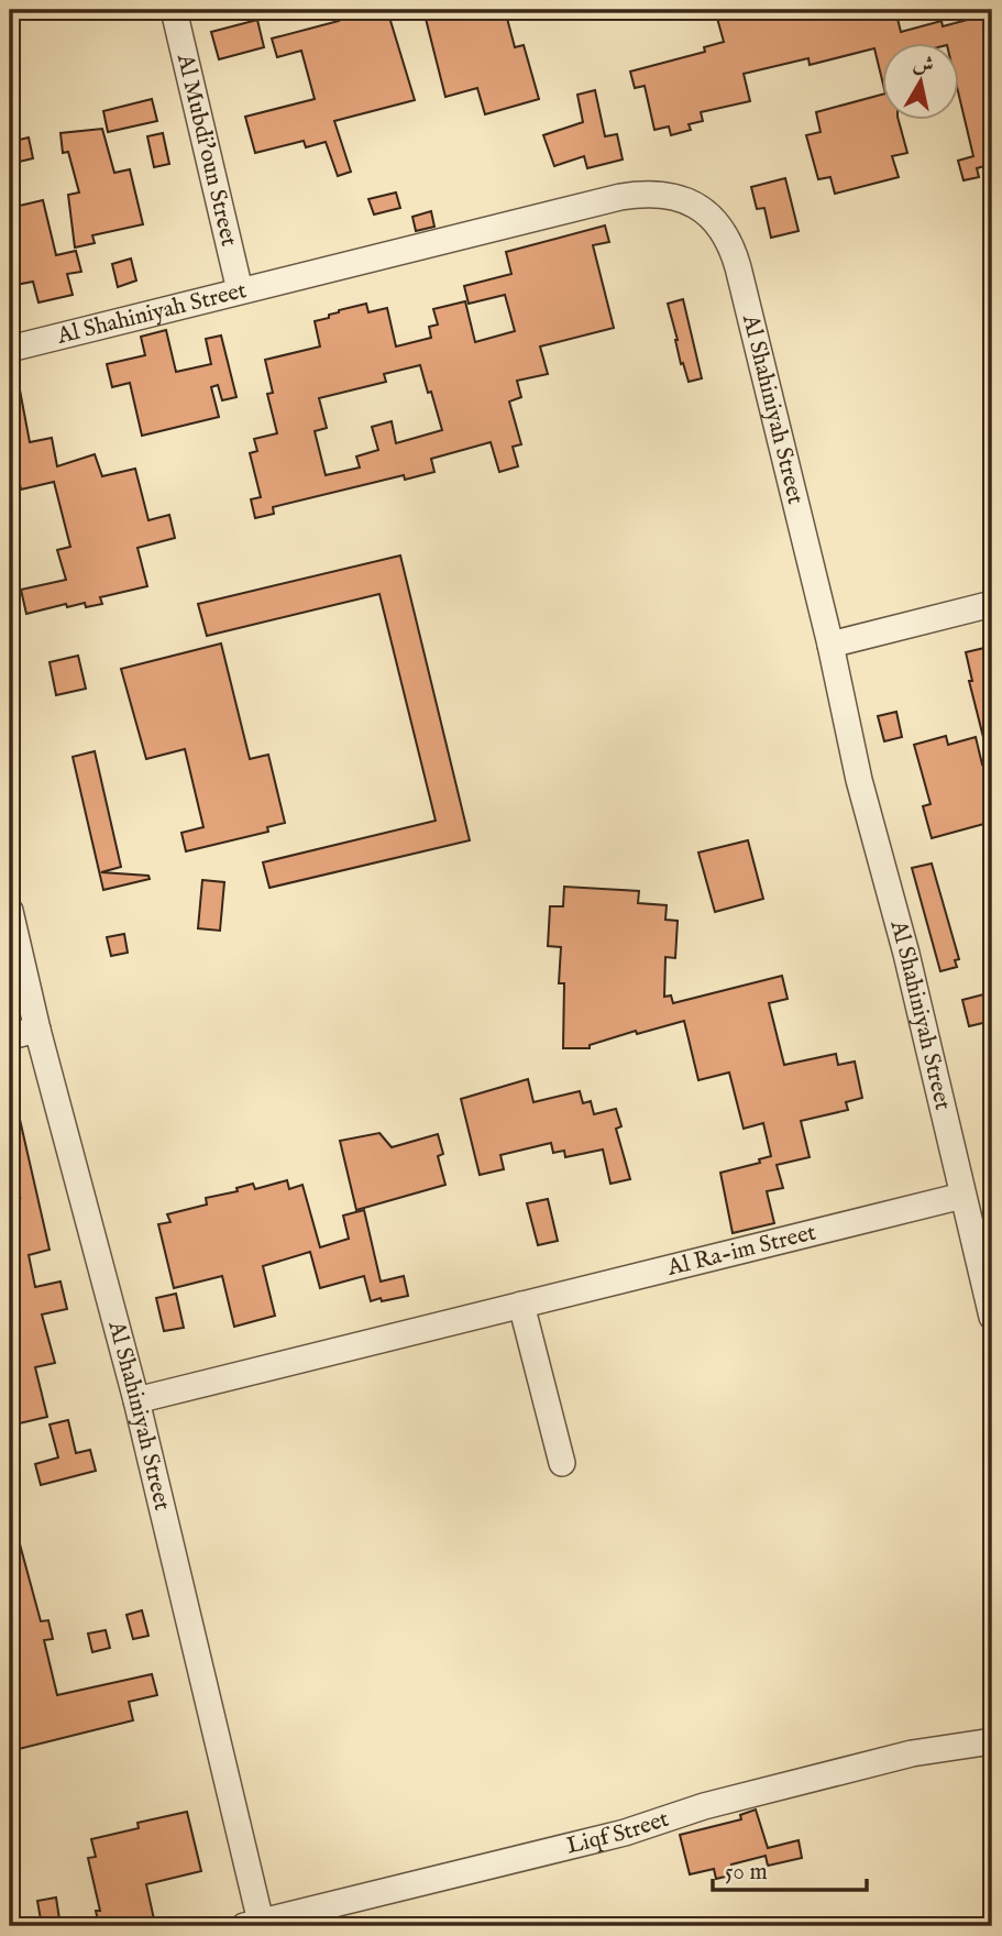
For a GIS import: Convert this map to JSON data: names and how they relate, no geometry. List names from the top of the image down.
{
  "streets": {
    "street": [
      "Al Mubdi'oun Street",
      "Al Shahiniyah Street",
      "Al Ra-im Street",
      "Liqf Street"
    ]
  },
  "crossings": [
    ["Al Mubdi'oun Street", "Al Shahiniyah Street"],
    ["Al Shahiniyah Street", "Al Ra-im Street"],
    ["Al Shahiniyah Street", "Liqf Street"]
  ],
  "scale_bar": "50 m",
  "north": "top"
}
